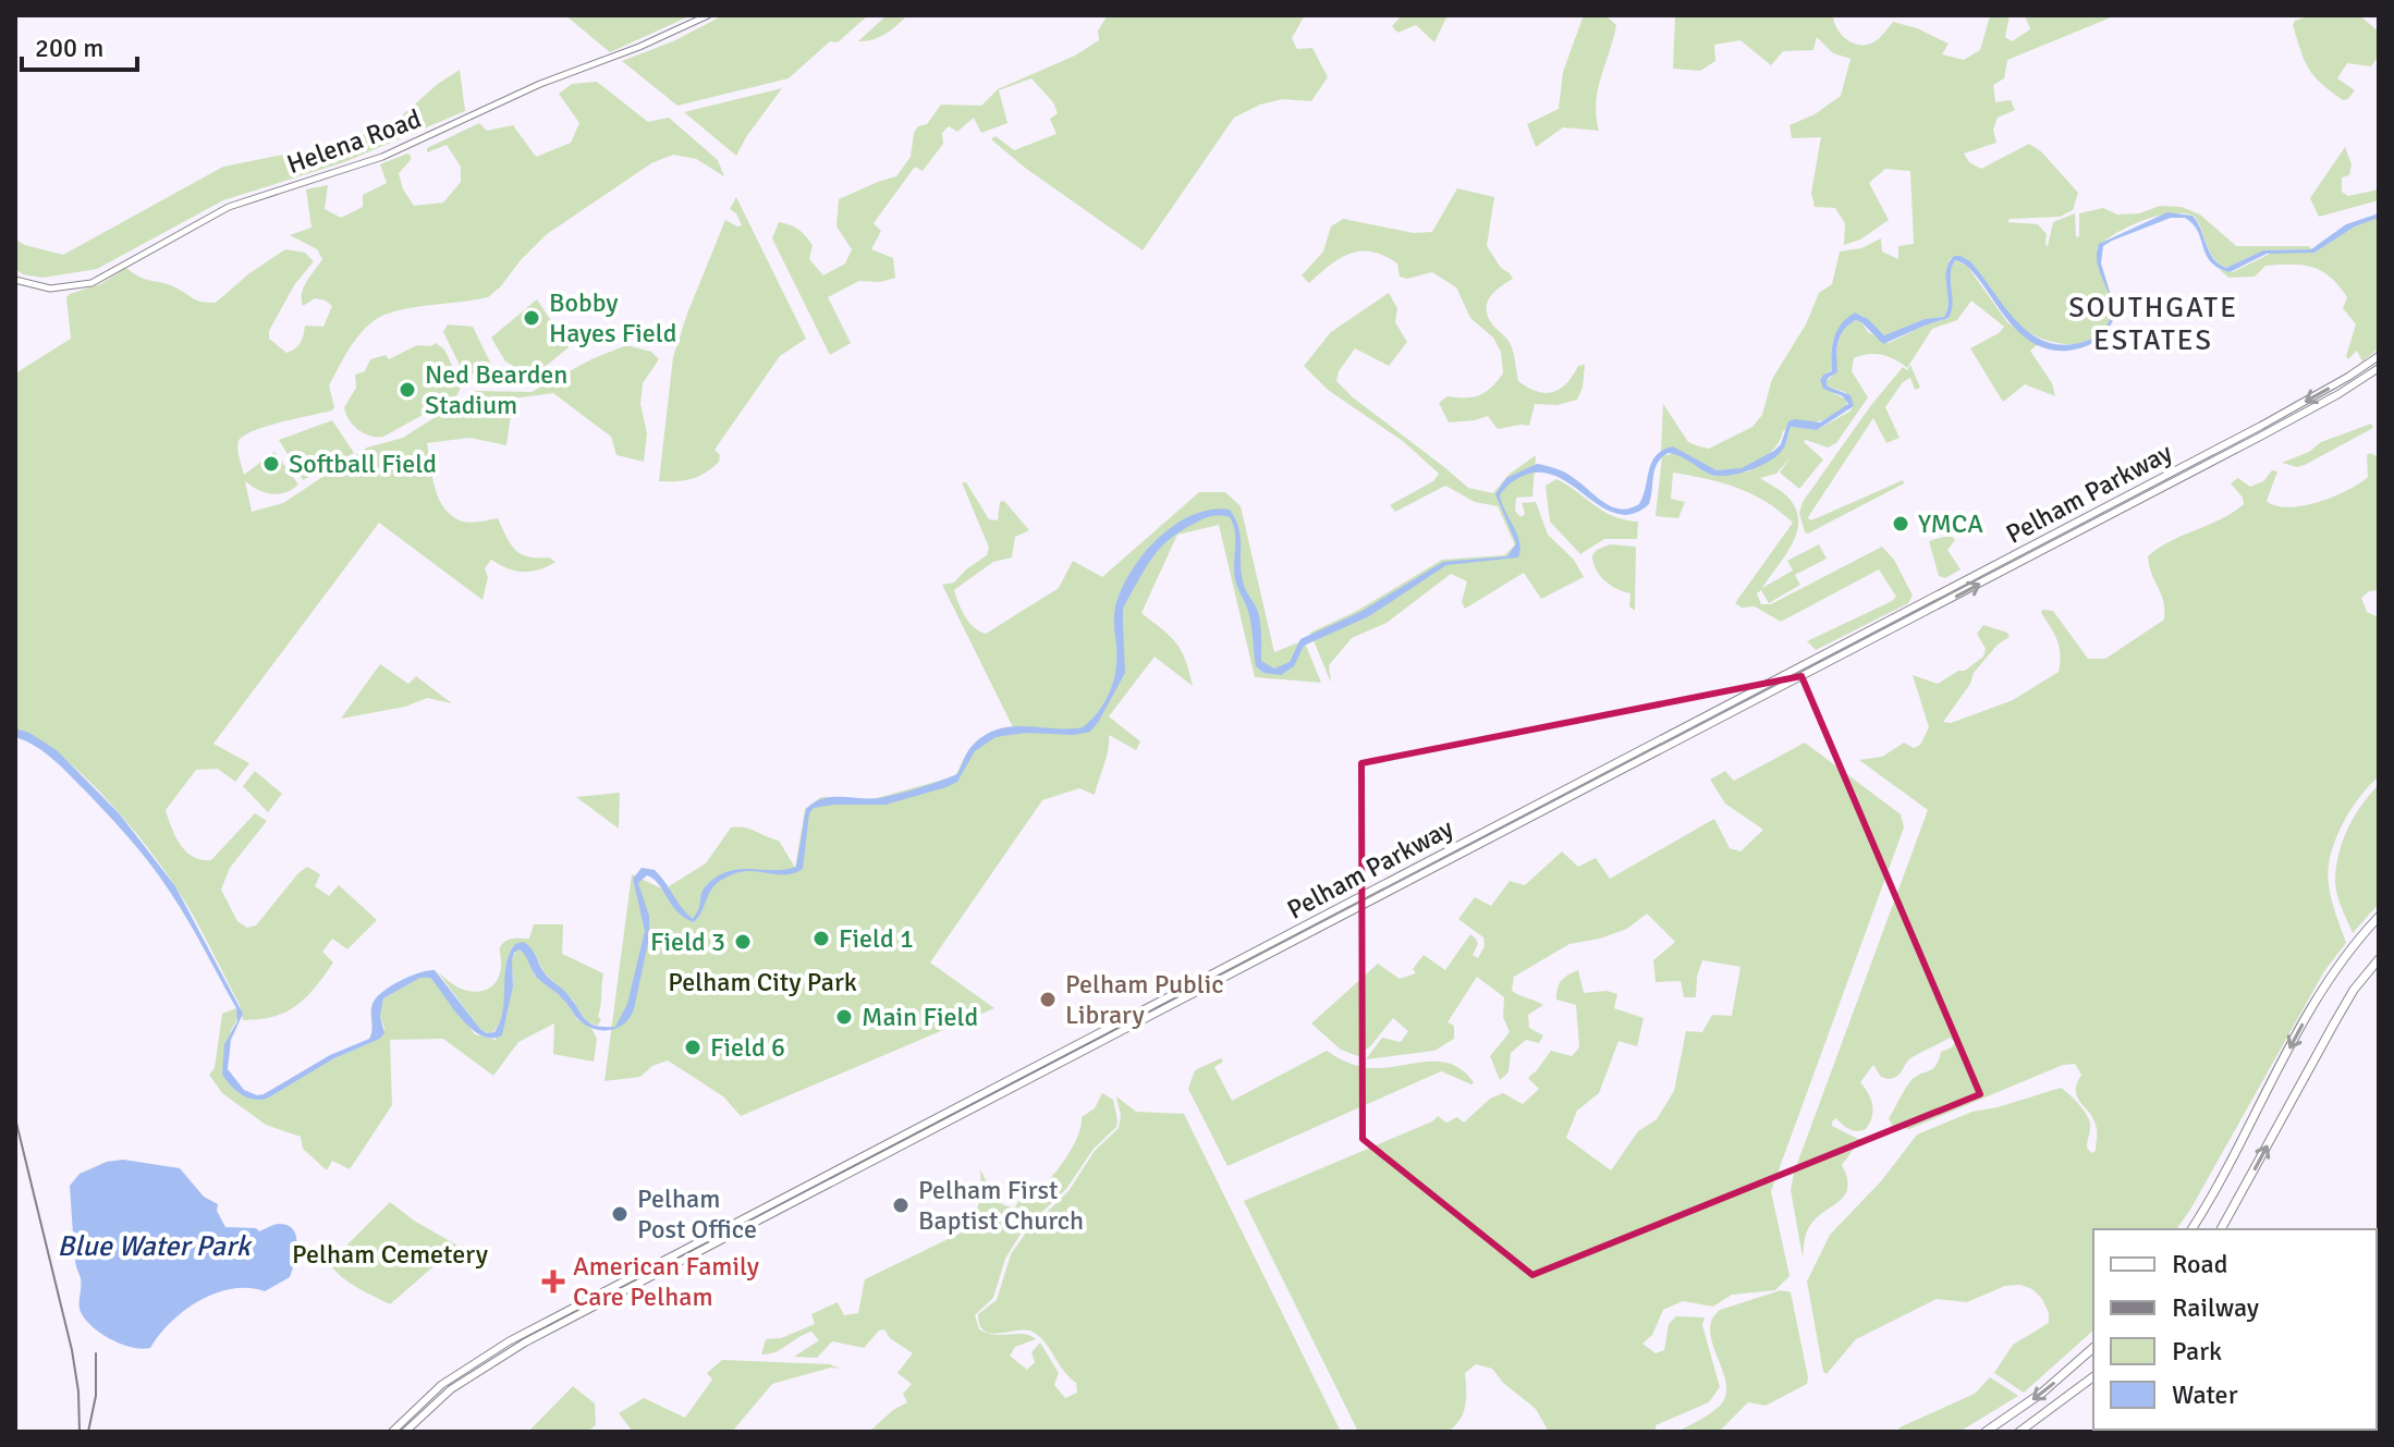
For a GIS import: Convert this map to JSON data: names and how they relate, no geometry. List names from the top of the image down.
{
  "streets": {
    "main road": ["Helena Road", "Pelham Parkway"]
  },
  "districts": ["SOUTHGATE ESTATES"],
  "water": ["Blue Water Park"],
  "parks": ["Pelham City Park", "Pelham Cemetery"],
  "places": {
    "other": [
      "Bobby Hayes Field",
      "Ned Bearden Stadium",
      "Softball Field",
      "YMCA",
      "Field 1",
      "Field 3",
      "Pelham Public Library",
      "Main Field",
      "Field 6",
      "Pelham First Baptist Church",
      "Pelham Post Office"
    ],
    "health": ["American Family Care Pelham"]
  },
  "legend": [
    "Road",
    "Railway",
    "Park",
    "Water"
  ],
  "scale_bar": "200 m"
}
